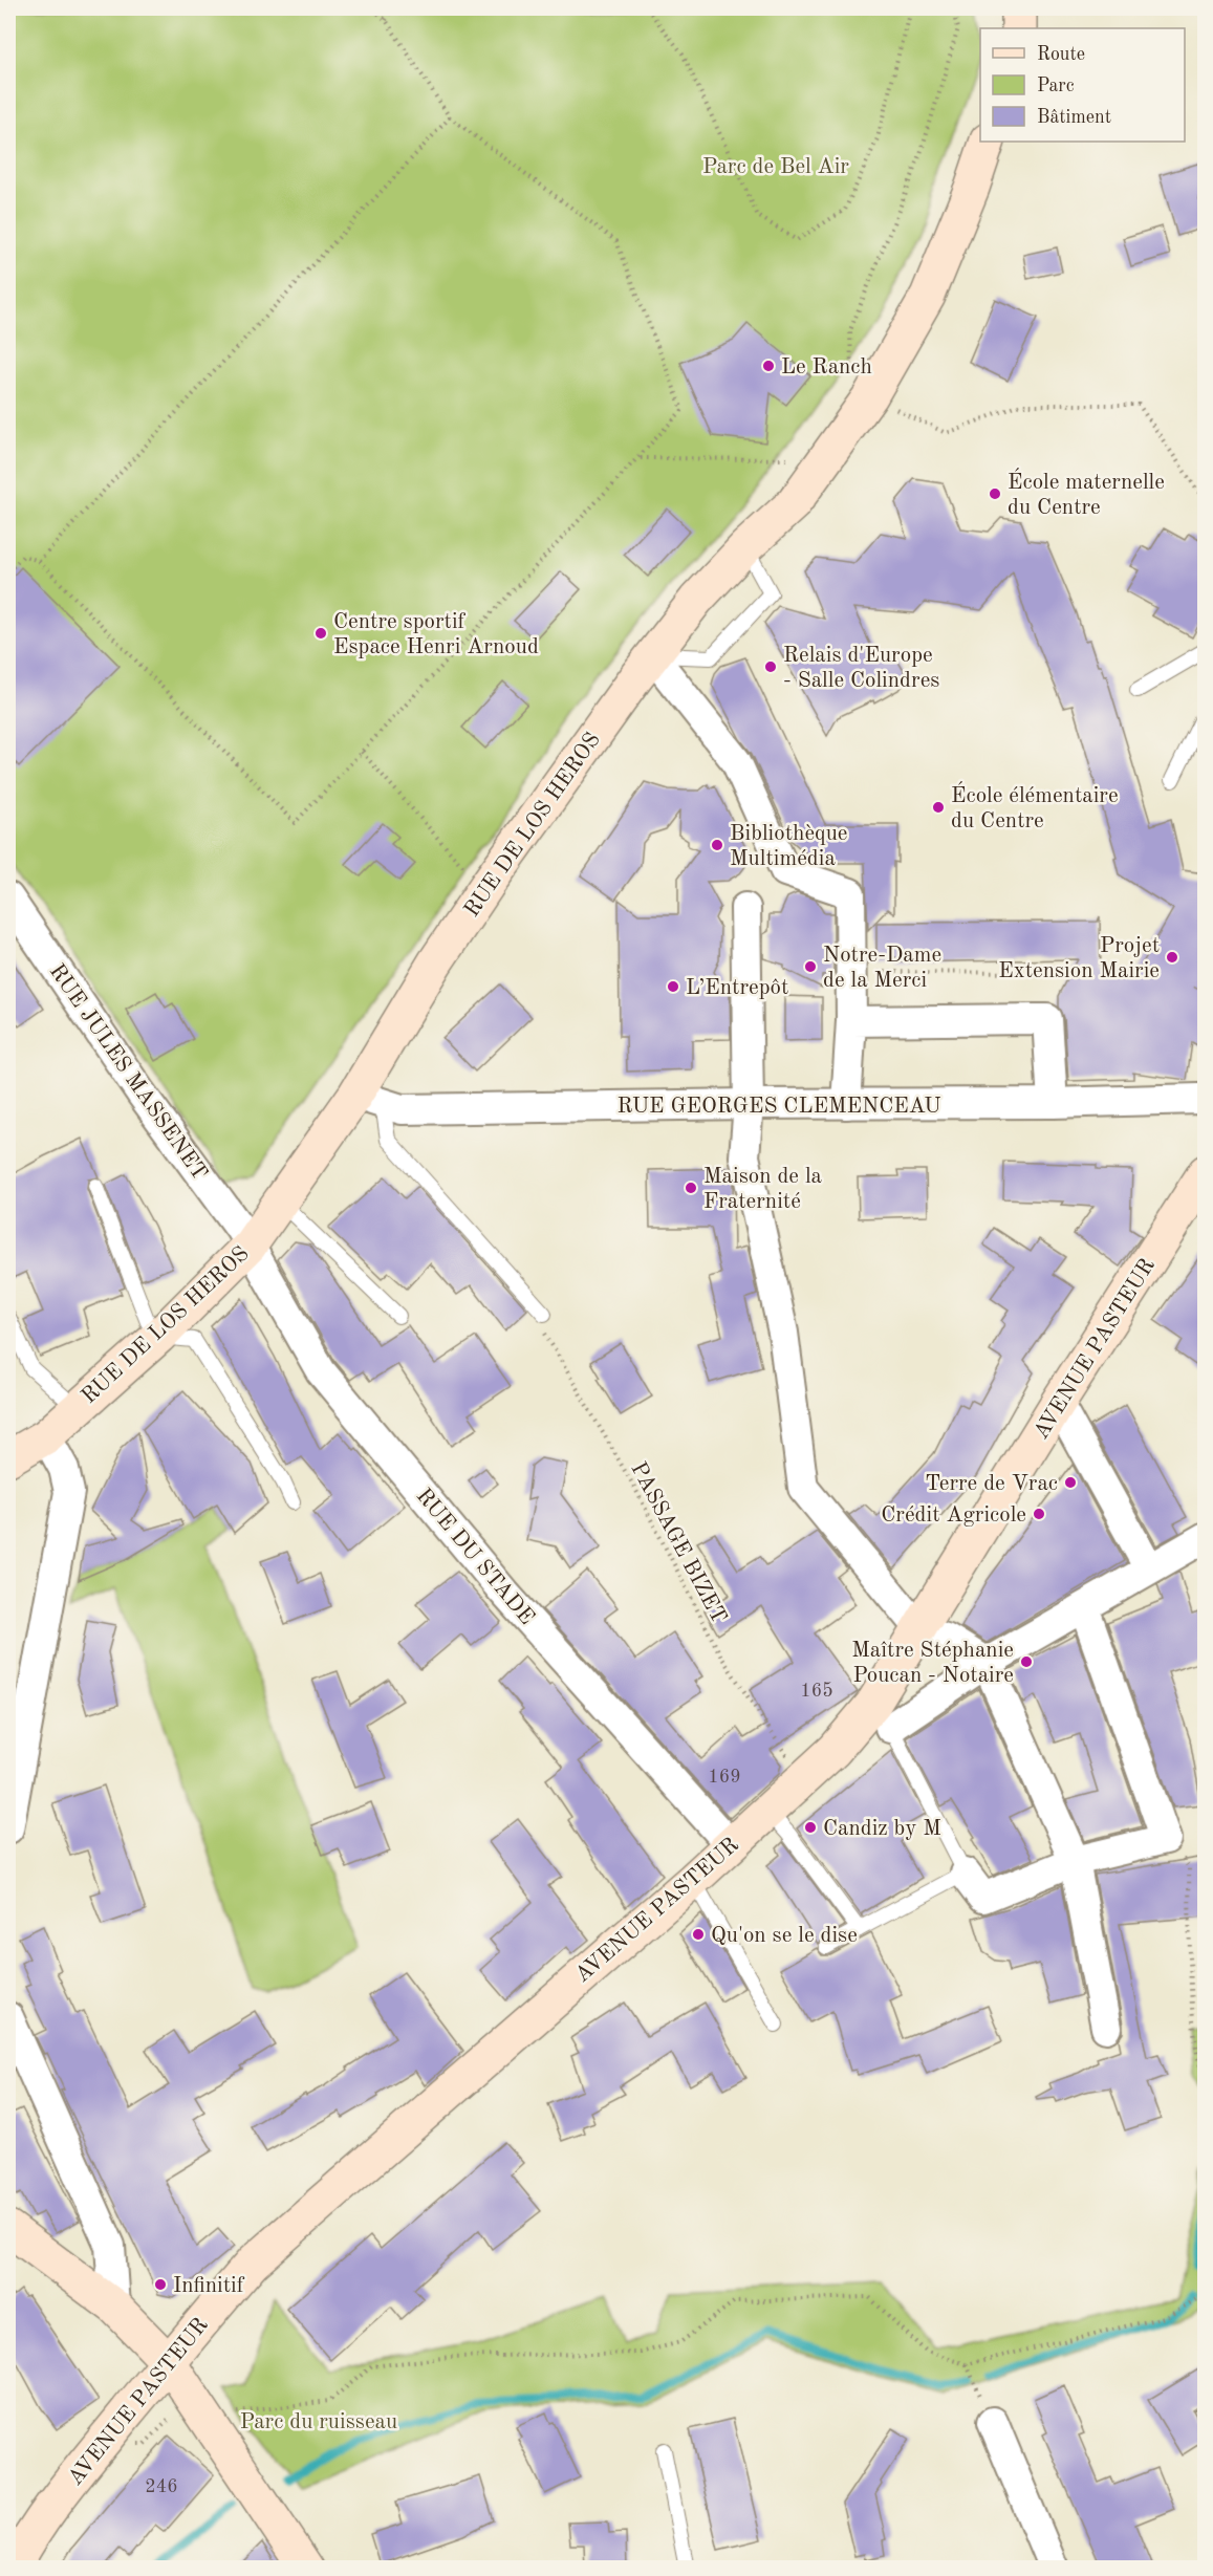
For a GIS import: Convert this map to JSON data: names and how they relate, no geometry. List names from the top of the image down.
{
  "streets": {
    "street": [
      "RUE DE LOS HEROS",
      "RUE JULES MASSENET",
      "RUE GEORGES CLEMENCEAU",
      "AVENUE PASTEUR",
      "RUE DU STADE"
    ],
    "path": ["PASSAGE BIZET"]
  },
  "crossings": [
    ["RUE DE LOS HEROS", "RUE JULES MASSENET"],
    ["RUE DE LOS HEROS", "RUE GEORGES CLEMENCEAU"],
    ["RUE DE LOS HEROS", "RUE DU STADE"],
    ["RUE JULES MASSENET", "RUE DU STADE"],
    ["AVENUE PASTEUR", "PASSAGE BIZET"],
    ["AVENUE PASTEUR", "RUE DU STADE"]
  ],
  "parks": ["Parc de Bel Air", "Parc du ruisseau"],
  "places": [
    "Le Ranch",
    "École maternelle du Centre",
    "Centre sportif Espace Henri Arnoud",
    "Relais d'Europe - Salle Colindres",
    "École élémentaire du Centre",
    "Bibliothèque Multimédia",
    "Projet Extension Mairie",
    "Notre-Dame de la Merci",
    "L’Entrepôt",
    "Maison de la Fraternité",
    "Terre de Vrac",
    "Crédit Agricole",
    "Maître Stéphanie Poucan - Notaire",
    "Candiz by M",
    "Qu'on se le dise",
    "Infinitif"
  ],
  "house_numbers": ["165", "169", "246"],
  "legend": ["Route", "Parc", "Bâtiment"]
}
